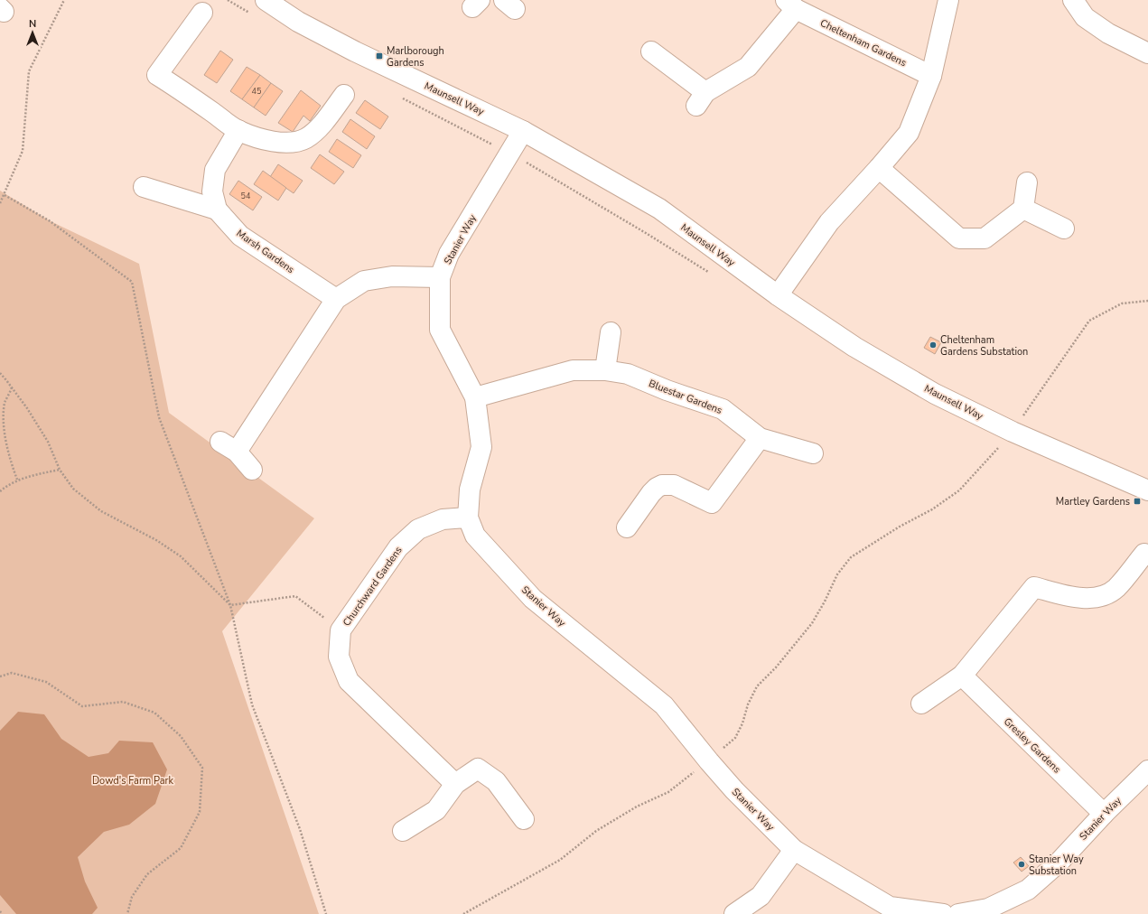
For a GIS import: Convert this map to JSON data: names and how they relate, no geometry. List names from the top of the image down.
{
  "streets": {
    "street": [
      "Cheltenham Gardens",
      "Maunsell Way",
      "Stanier Way",
      "Marsh Gardens",
      "Bluestar Gardens",
      "Churchward Gardens",
      "Gresley Gardens"
    ]
  },
  "crossings": [
    ["Maunsell Way", "Stanier Way"],
    ["Stanier Way", "Bluestar Gardens"],
    ["Stanier Way", "Churchward Gardens"],
    ["Stanier Way", "Gresley Gardens"]
  ],
  "parks": ["Dowd's Farm Park"],
  "places": {
    "transit": ["Marlborough Gardens", "Martley Gardens"],
    "other": ["Cheltenham Gardens Substation", "Stanier Way Substation"]
  },
  "house_numbers": ["45", "54"],
  "north": "top"
}
